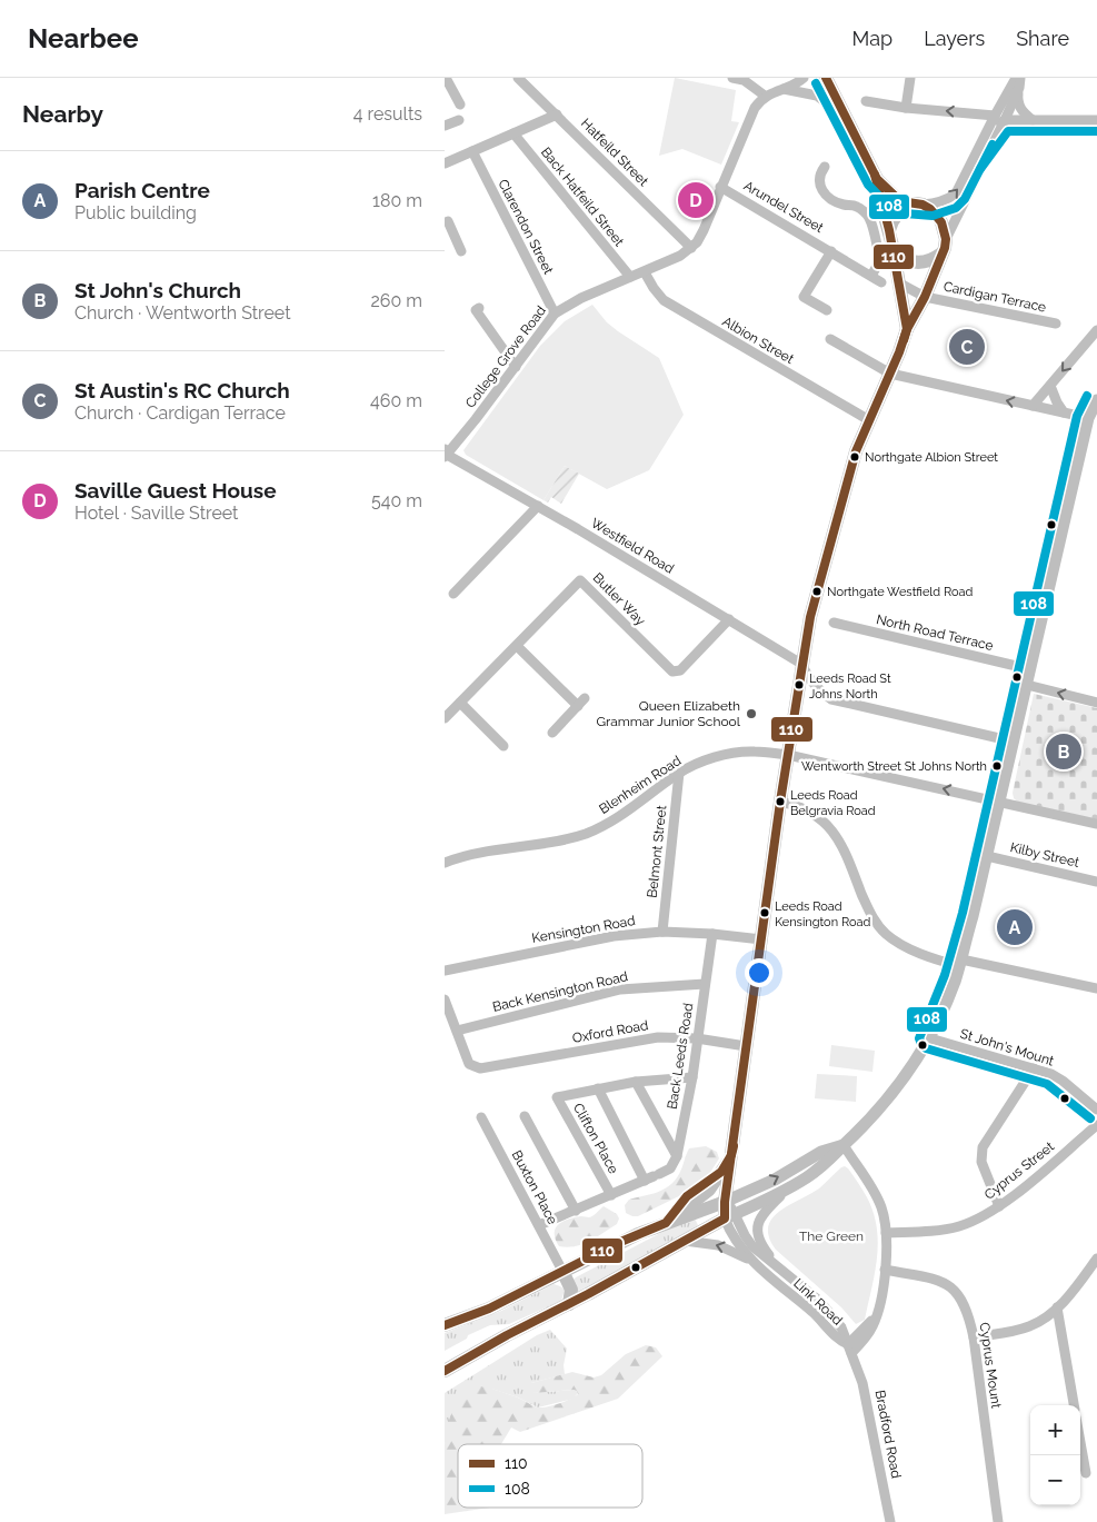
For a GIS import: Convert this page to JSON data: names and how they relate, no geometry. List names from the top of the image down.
{
  "streets": {
    "street": [
      "Hatfeild Street",
      "Back Hatfeild Street",
      "Arundel Street",
      "Clarendon Street",
      "Cardigan Terrace",
      "Albion Street",
      "College Grove Road",
      "Westfield Road",
      "Butler Way",
      "North Road Terrace",
      "Blenheim Road",
      "Belmont Street",
      "Kilby Street",
      "Kensington Road",
      "Back Kensington Road",
      "Oxford Road",
      "St John's Mount",
      "Back Leeds Road",
      "Clifton Place",
      "Cyprus Street",
      "Buxton Place",
      "Link Road",
      "Cyprus Mount",
      "Bradford Road"
    ]
  },
  "crossings": [
    ["Hatfeild Street", "College Grove Road"],
    ["Back Hatfeild Street", "College Grove Road"],
    ["Clarendon Street", "College Grove Road"],
    ["Albion Street", "College Grove Road"],
    ["College Grove Road", "Westfield Road"],
    ["Westfield Road", "Butler Way"],
    ["Blenheim Road", "Belmont Street"],
    ["Belmont Street", "Kensington Road"],
    ["Kensington Road", "Back Leeds Road"],
    ["Back Kensington Road", "Oxford Road"],
    ["Back Kensington Road", "Back Leeds Road"],
    ["Oxford Road", "Back Leeds Road"],
    ["Link Road", "Bradford Road"]
  ],
  "parks": ["The Green"],
  "places": [
    "Northgate Albion Street",
    "Northgate Westfield Road",
    "Leeds Road St Johns North",
    "Queen Elizabeth Grammar Junior School",
    "Wentworth Street St Johns North",
    "Leeds Road Belgravia Road",
    "Leeds Road Kensington Road"
  ],
  "lines": ["transit line 110", "transit line 108"],
  "legend": ["110", "108"],
  "page": {
    "header": "Nearbee",
    "nav": ["Map", "Layers", "Share"],
    "heading": ["Nearby", "4 results"],
    "list": [
      {
        "mark": "A",
        "name": "Parish Centre",
        "note": "Public building",
        "value": "180 m"
      },
      {
        "mark": "B",
        "name": "St John's Church",
        "note": "Church · Wentworth Street",
        "value": "260 m"
      },
      {
        "mark": "C",
        "name": "St Austin's RC Church",
        "note": "Church · Cardigan Terrace",
        "value": "460 m"
      },
      {
        "mark": "D",
        "name": "Saville Guest House",
        "note": "Hotel · Saville Street",
        "value": "540 m"
      }
    ],
    "pins": [
      "D",
      "C",
      "B",
      "A"
    ],
    "map_buttons": ["+", "−"]
  }
}
